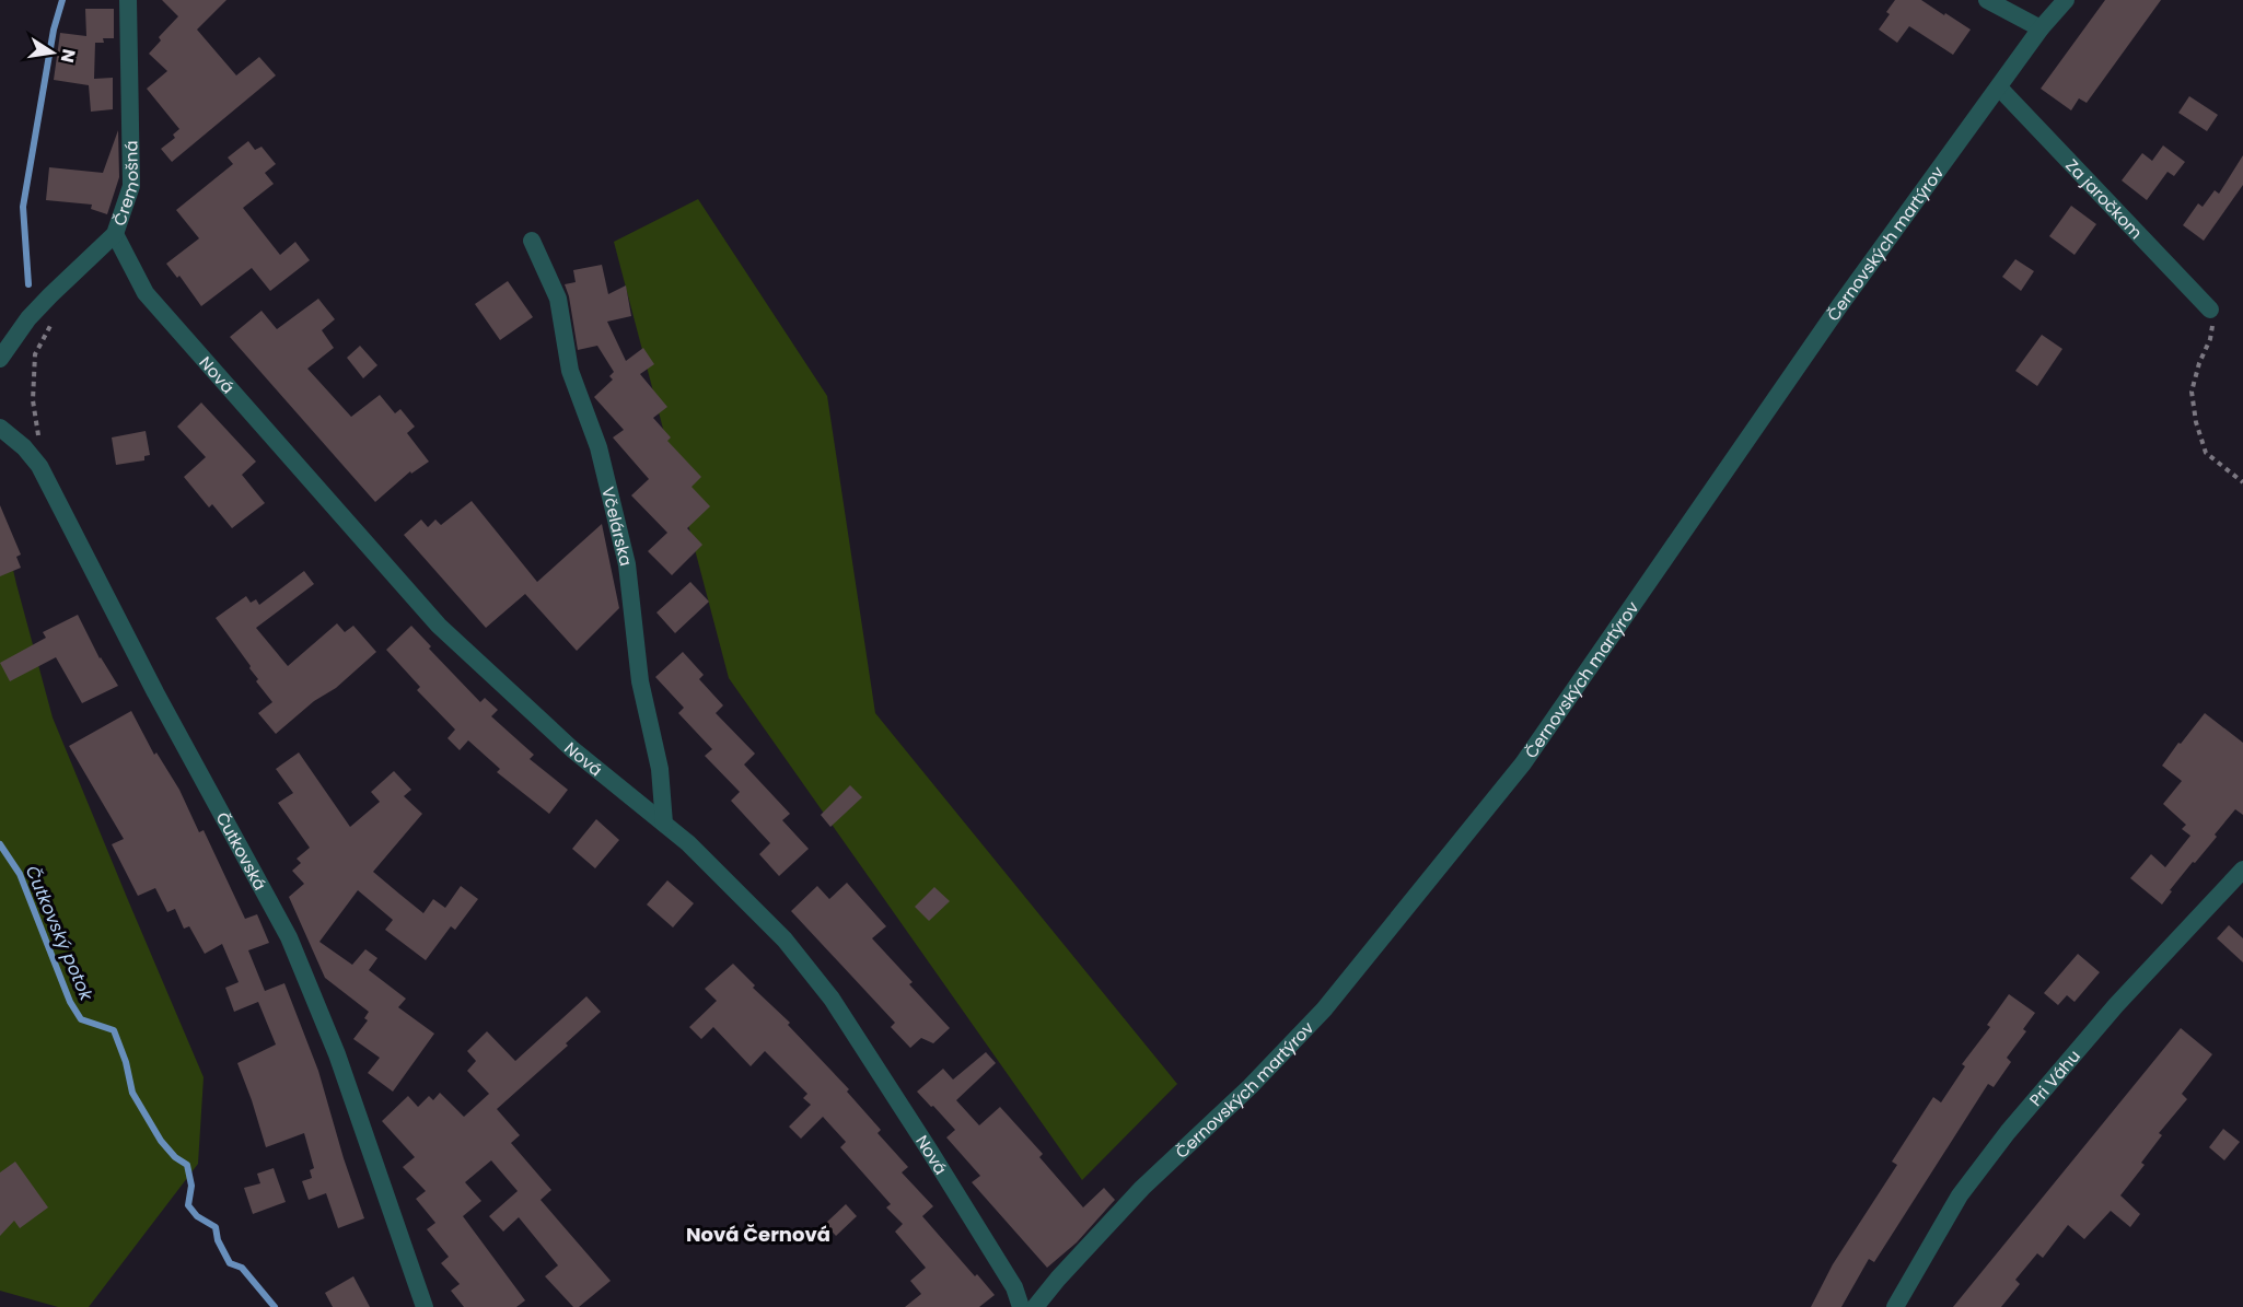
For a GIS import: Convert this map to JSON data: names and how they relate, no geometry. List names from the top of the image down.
{
  "streets": {
    "street": [
      "Čremošná",
      "Za jaročkom",
      "Černovských martýrov",
      "Nová",
      "Včelárska",
      "Čutkovská",
      "Pri Váhu"
    ]
  },
  "crossings": [
    ["Čremošná", "Nová"],
    ["Za jaročkom", "Černovských martýrov"],
    ["Nová", "Včelárska"]
  ],
  "districts": ["Nová Černová"],
  "water": ["Čutkovský potok"],
  "north": "right"
}
